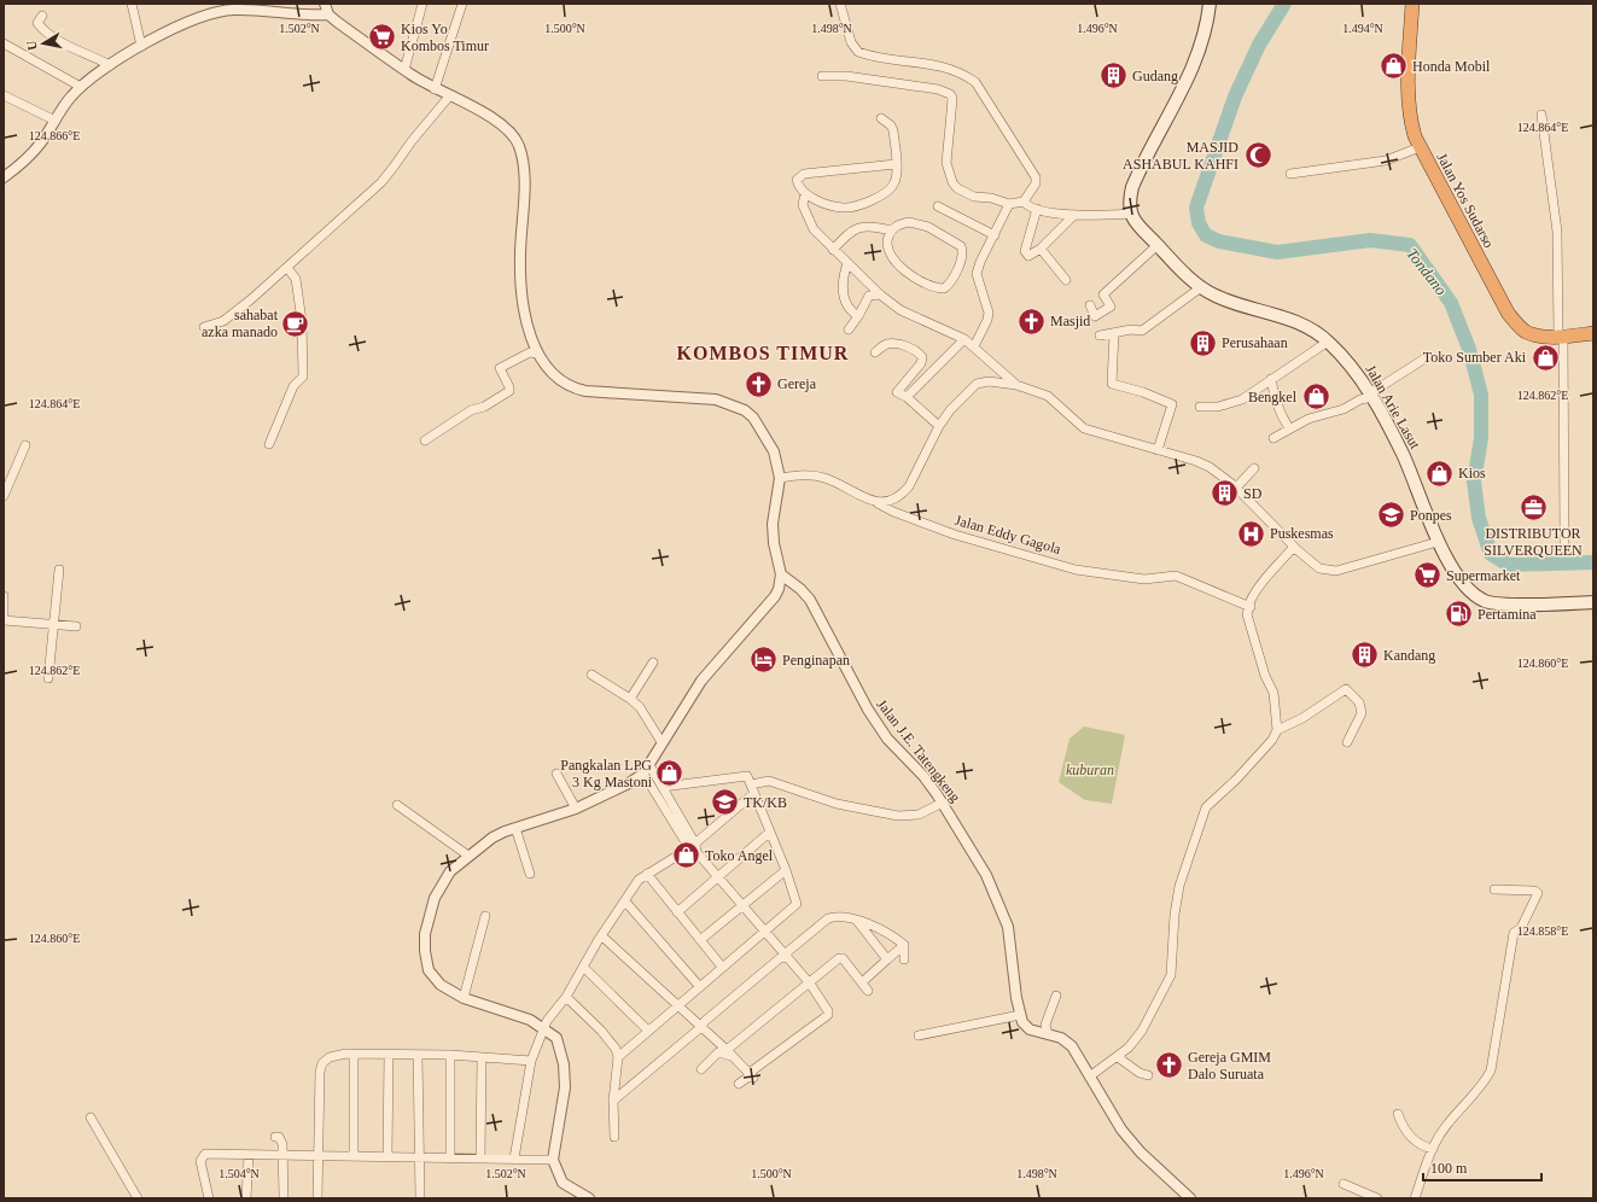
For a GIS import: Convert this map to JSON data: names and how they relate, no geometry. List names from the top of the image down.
{
  "streets": {
    "highway": ["Jalan Yos Sudarso"],
    "main road": ["Jalan Arie Lasut"],
    "street": ["Jalan Eddy Gagola", "Jalan J.E. Tatengkeng"]
  },
  "districts": ["KOMBOS TIMUR"],
  "water": ["Tondano"],
  "parks": ["kuburan"],
  "places": {
    "supermarket": ["Kios Yo Kombos Timur", "Supermarket"],
    "shop": [
      "Honda Mobil",
      "Toko Sumber Aki",
      "Bengkel",
      "Kios",
      "Pangkalan LPG 3 Kg Mastoni",
      "Toko Angel"
    ],
    "building": [
      "Gudang",
      "Perusahaan",
      "SD",
      "Kandang"
    ],
    "mosque": ["MASJID ASHABUL KAHFI"],
    "church": ["Masjid", "Gereja", "Gereja GMIM Dalo Suruata"],
    "cafe": ["sahabat azka manado"],
    "office": ["DISTRIBUTOR SILVERQUEEN"],
    "school or university": ["Ponpes", "TK/KB"],
    "hospital": ["Puskesmas"],
    "fuel station": ["Pertamina"],
    "hotel": ["Penginapan"]
  },
  "scale_bar": "100 m",
  "north": "left",
  "coordinates": [
    "1.502°N",
    "1.500°N",
    "1.498°N",
    "1.496°N",
    "1.494°N",
    "124.864°E",
    "124.866°E",
    "124.862°E",
    "124.860°E",
    "124.858°E",
    "1.504°N"
  ]
}
